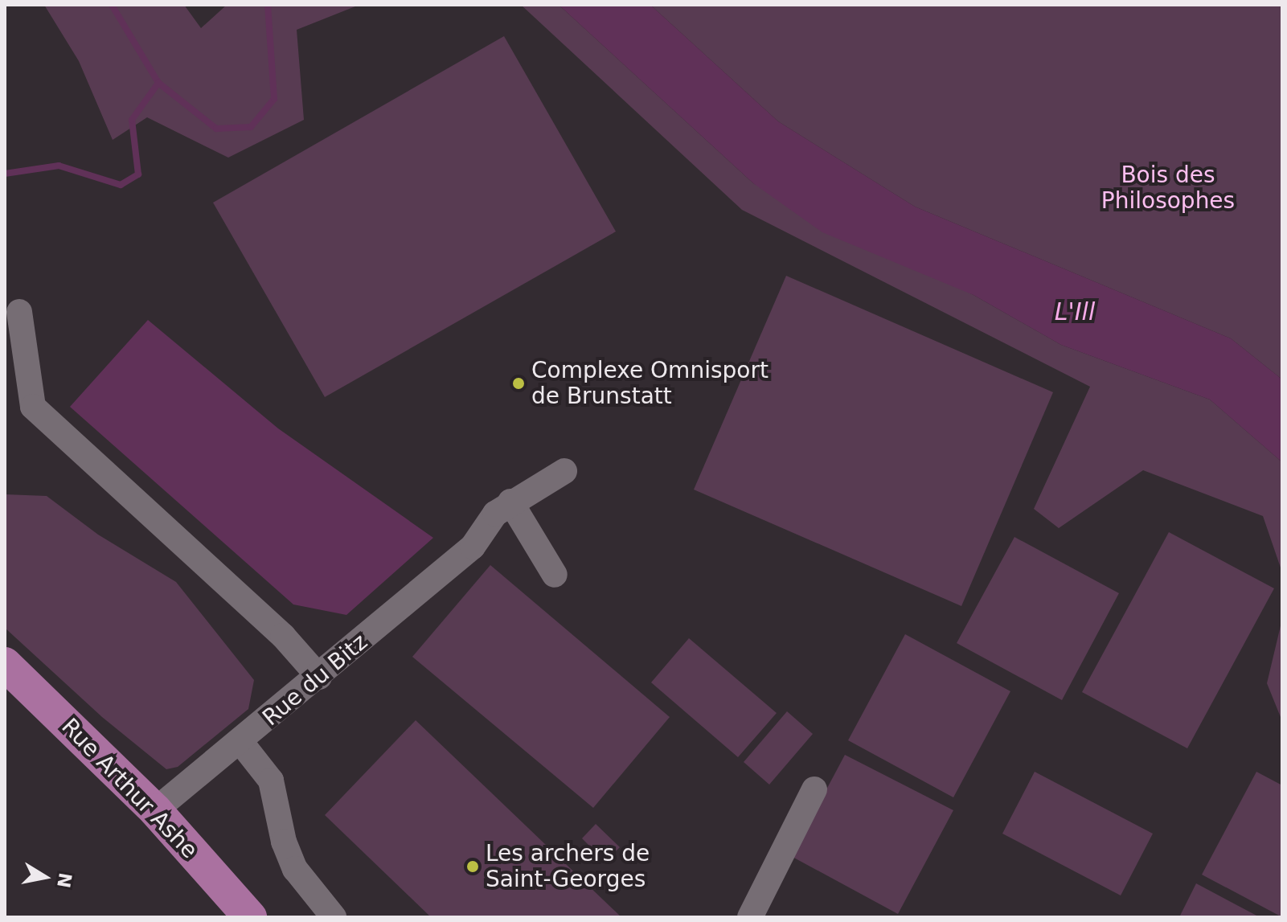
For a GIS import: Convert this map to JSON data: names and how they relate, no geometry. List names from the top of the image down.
{
  "streets": {
    "main road": ["Rue Arthur Ashe"],
    "street": ["Rue du Bitz"]
  },
  "crossings": [
    ["Rue du Bitz", "Rue Arthur Ashe"]
  ],
  "water": ["L'Ill"],
  "parks": ["Bois des Philosophes"],
  "places": ["Complexe Omnisport de Brunstatt", "Les archers de Saint-Georges"],
  "north": "right"
}
